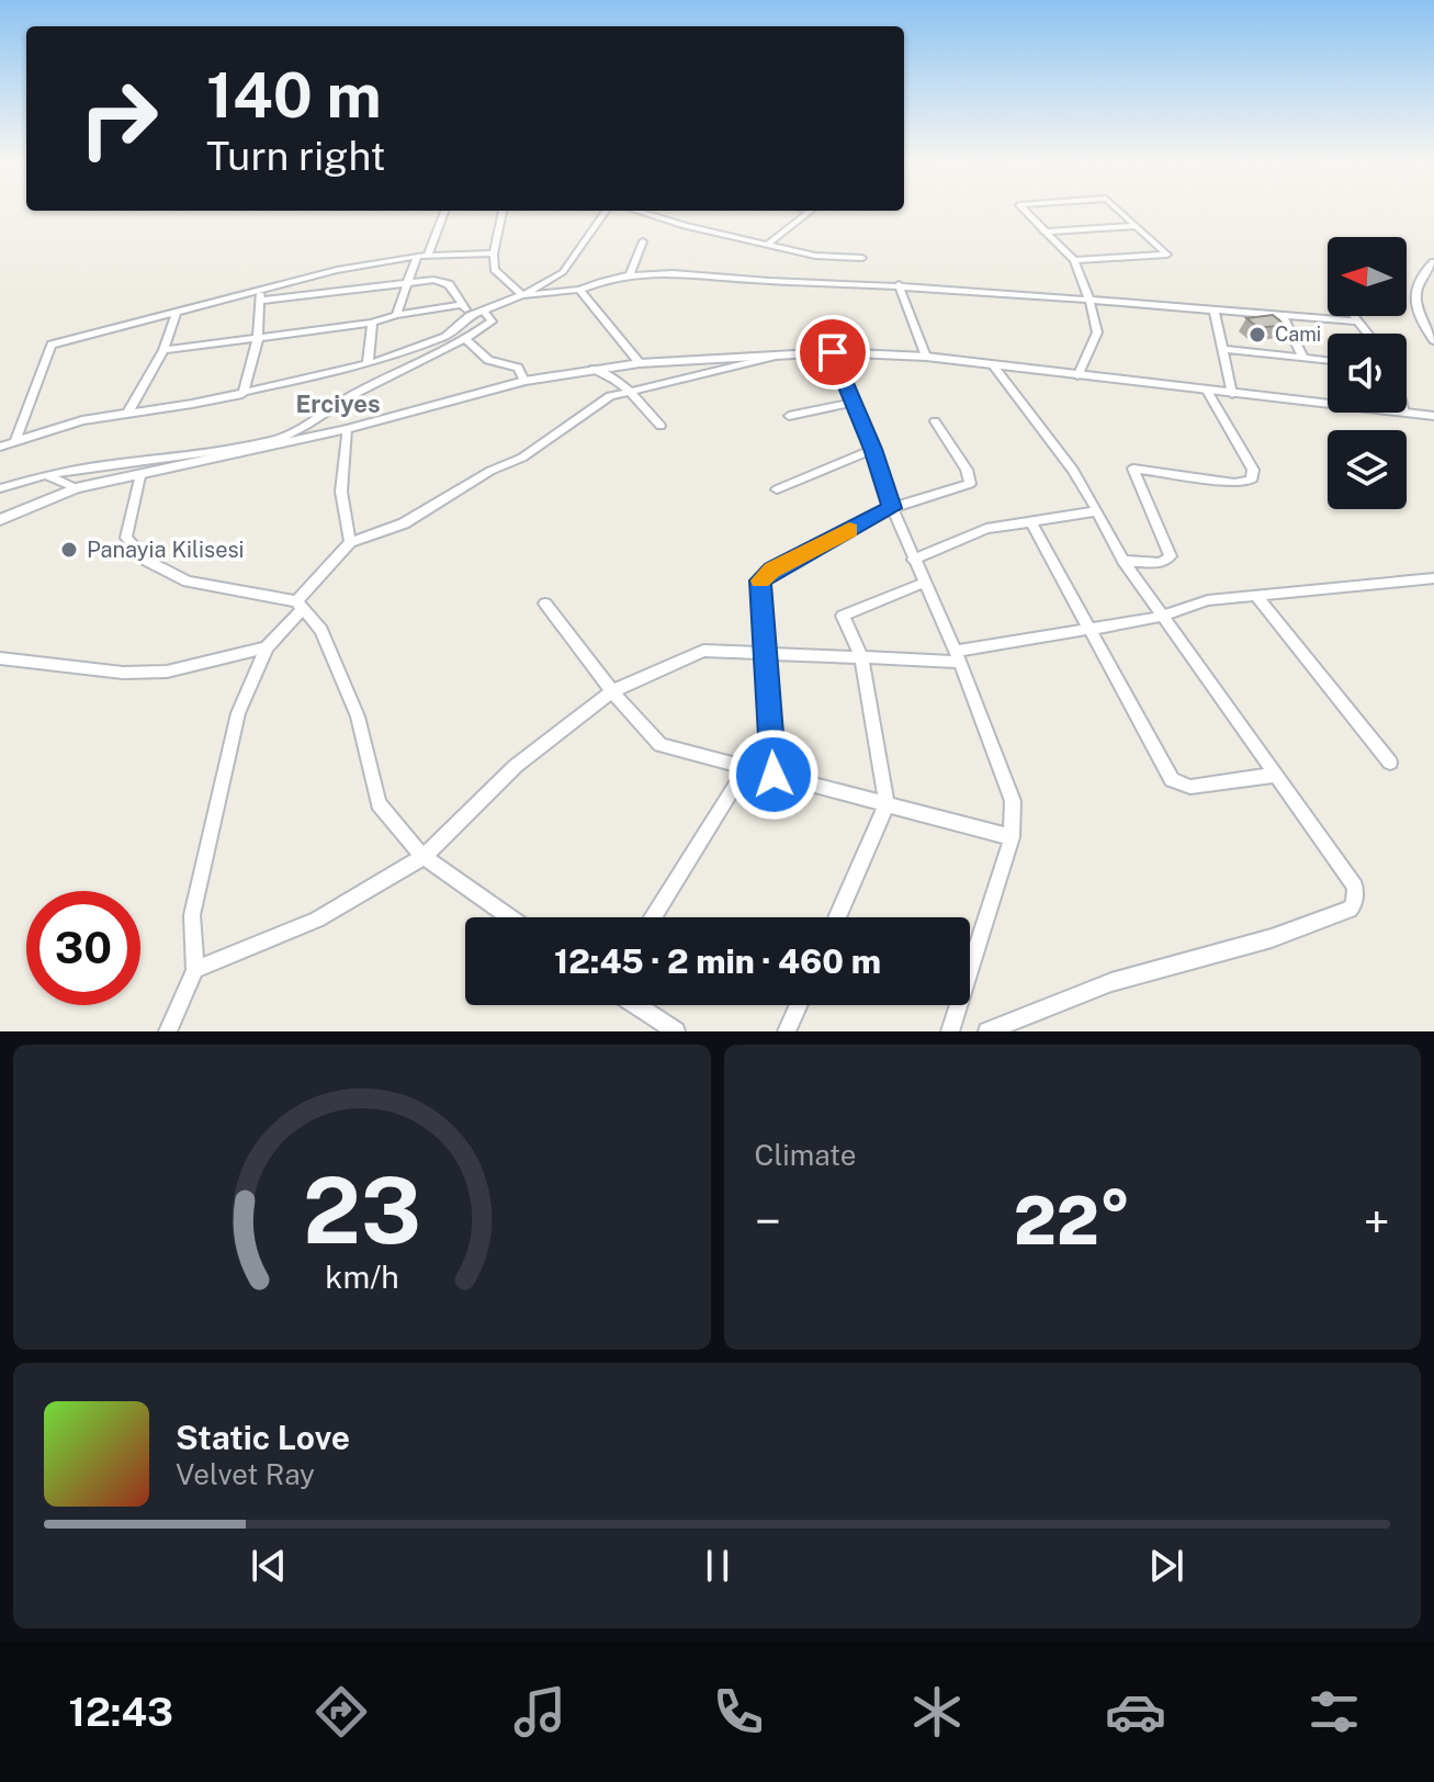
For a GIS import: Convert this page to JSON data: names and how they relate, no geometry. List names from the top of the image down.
{
  "districts": ["Erciyes"],
  "places": ["Cami", "Panayia Kilisesi"],
  "north": "left",
  "page": {
    "turn": ["140 m", "Turn right"],
    "limit": "30",
    "trip": "12:45 · 2 min · 460 m",
    "tile": "Climate",
    "heat": ["−", "22°", "+"],
    "song": ["Static Love", "Velvet Ray"],
    "tabs": "12:43",
    "gauge": ["23", "km/h"]
  }
}
